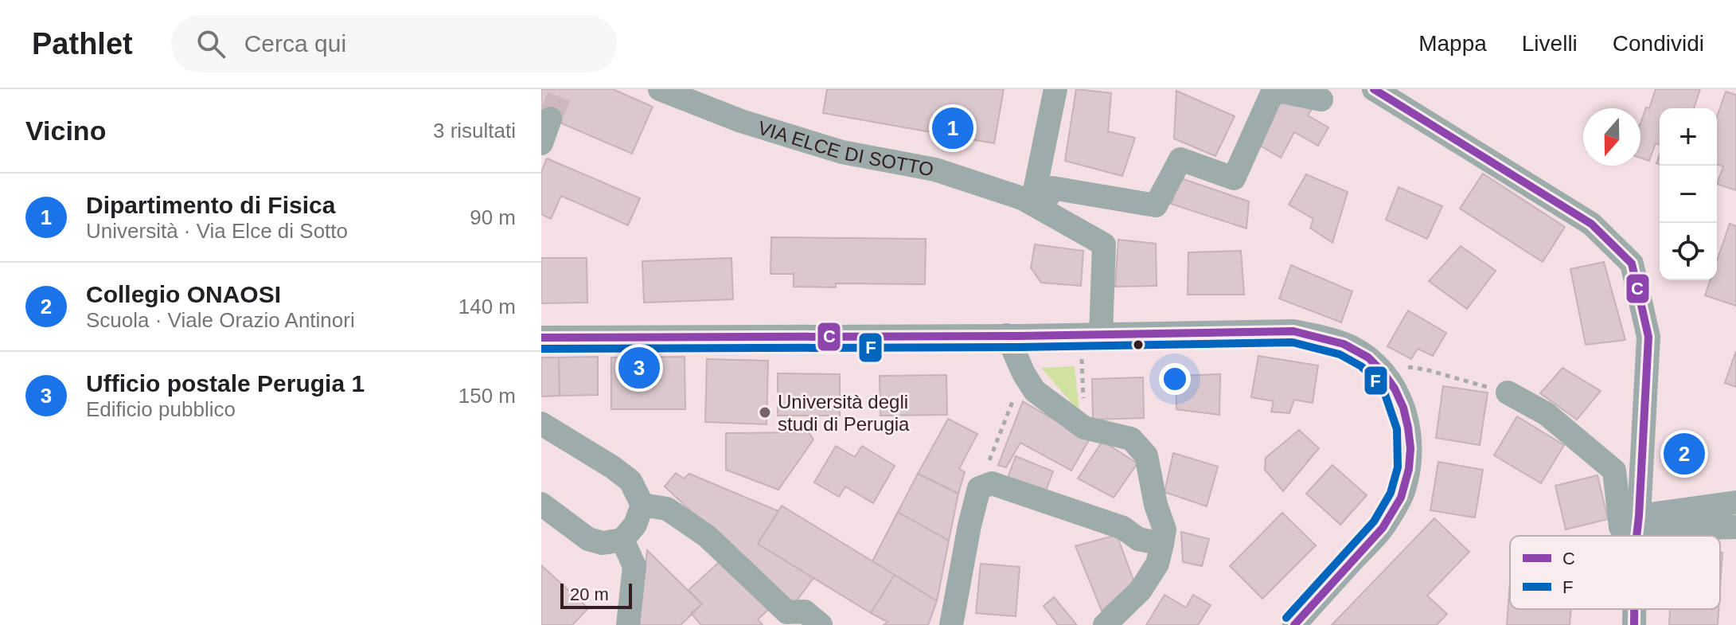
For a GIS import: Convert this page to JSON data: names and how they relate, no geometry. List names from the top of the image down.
{
  "streets": {
    "street": ["VIA ELCE DI SOTTO"]
  },
  "places": ["Università degli studi di Perugia"],
  "lines": ["transit line C", "transit line F"],
  "legend": ["C", "F"],
  "scale_bar": "20 m",
  "north": "bottom",
  "page": {
    "header": "Pathlet",
    "search": "Cerca qui",
    "nav": ["Mappa", "Livelli", "Condividi"],
    "heading": ["Vicino", "3 risultati"],
    "pins": ["1", "3", "2"],
    "map_buttons": ["+", "−"],
    "list": [
      {
        "mark": "1",
        "name": "Dipartimento di Fisica",
        "note": "Università · Via Elce di Sotto",
        "value": "90 m"
      },
      {
        "mark": "2",
        "name": "Collegio ONAOSI",
        "note": "Scuola · Viale Orazio Antinori",
        "value": "140 m"
      },
      {
        "mark": "3",
        "name": "Ufficio postale Perugia 1",
        "note": "Edificio pubblico",
        "value": "150 m"
      }
    ],
    "scale": "20 m"
  }
}
